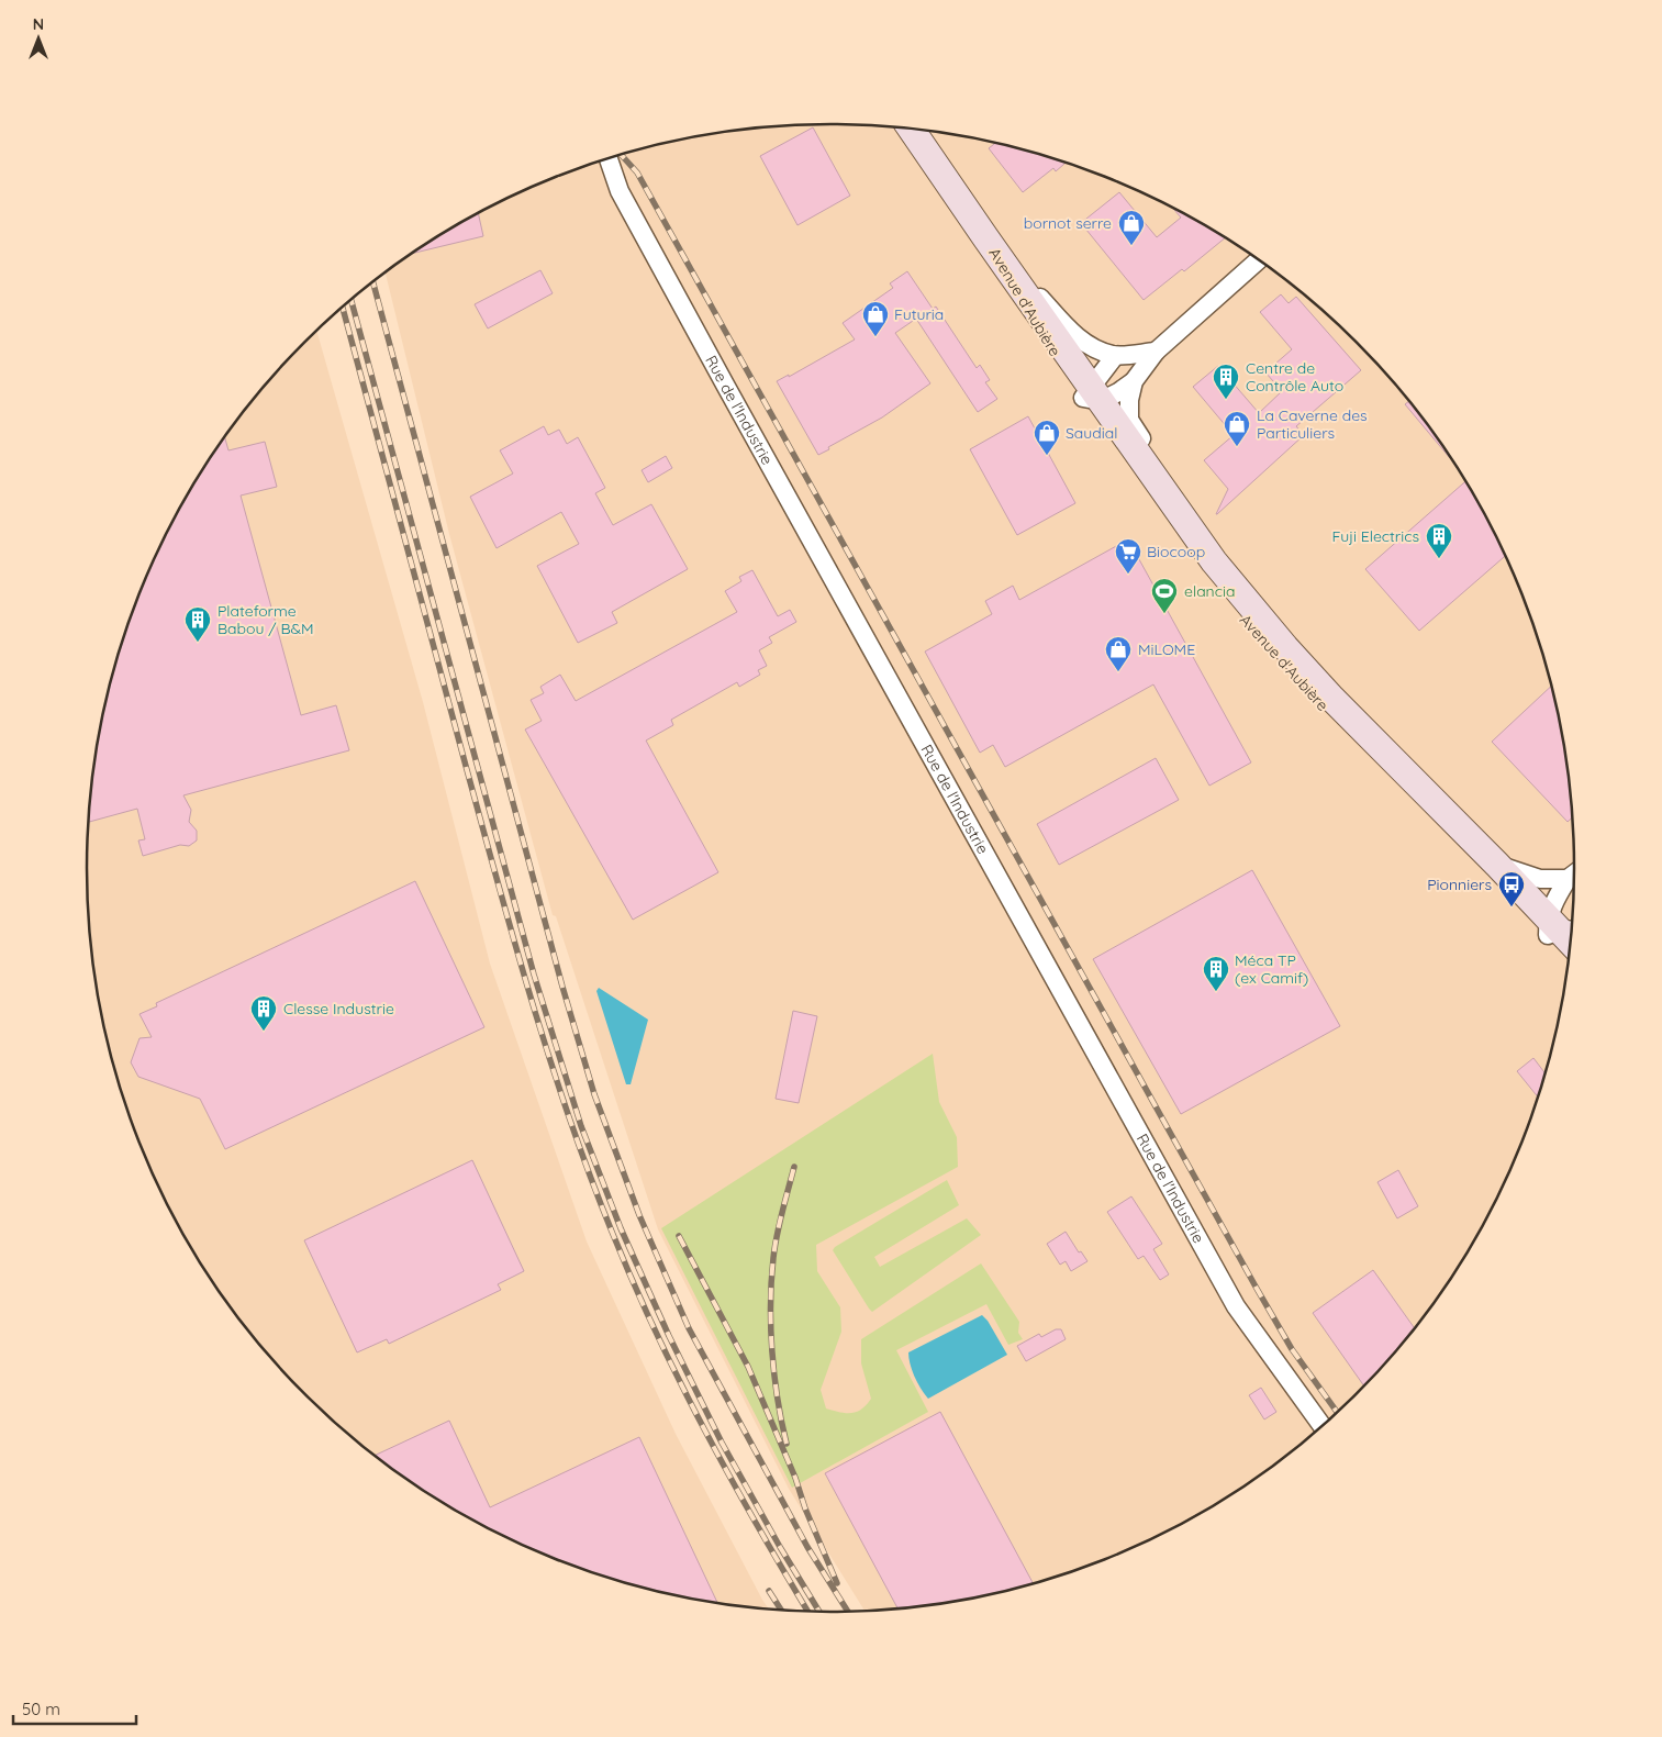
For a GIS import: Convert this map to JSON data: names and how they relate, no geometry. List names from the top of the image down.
{
  "streets": {
    "main road": ["Avenue d'Aubière"],
    "street": ["Rue de l'Industrie"]
  },
  "places": {
    "shop": [
      "bornot serre",
      "Futuria",
      "La Caverne des Particuliers",
      "Saudial",
      "MiLOME"
    ],
    "building": [
      "Centre de Contrôle Auto",
      "Fuji Electrics",
      "Plateforme Babou / B&M",
      "Méca TP (ex Camif)",
      "Clesse Industrie"
    ],
    "supermarket": ["Biocoop"],
    "sports": ["elancia"],
    "bus stop": ["Pionniers"]
  },
  "scale_bar": "50 m",
  "north": "top"
}
